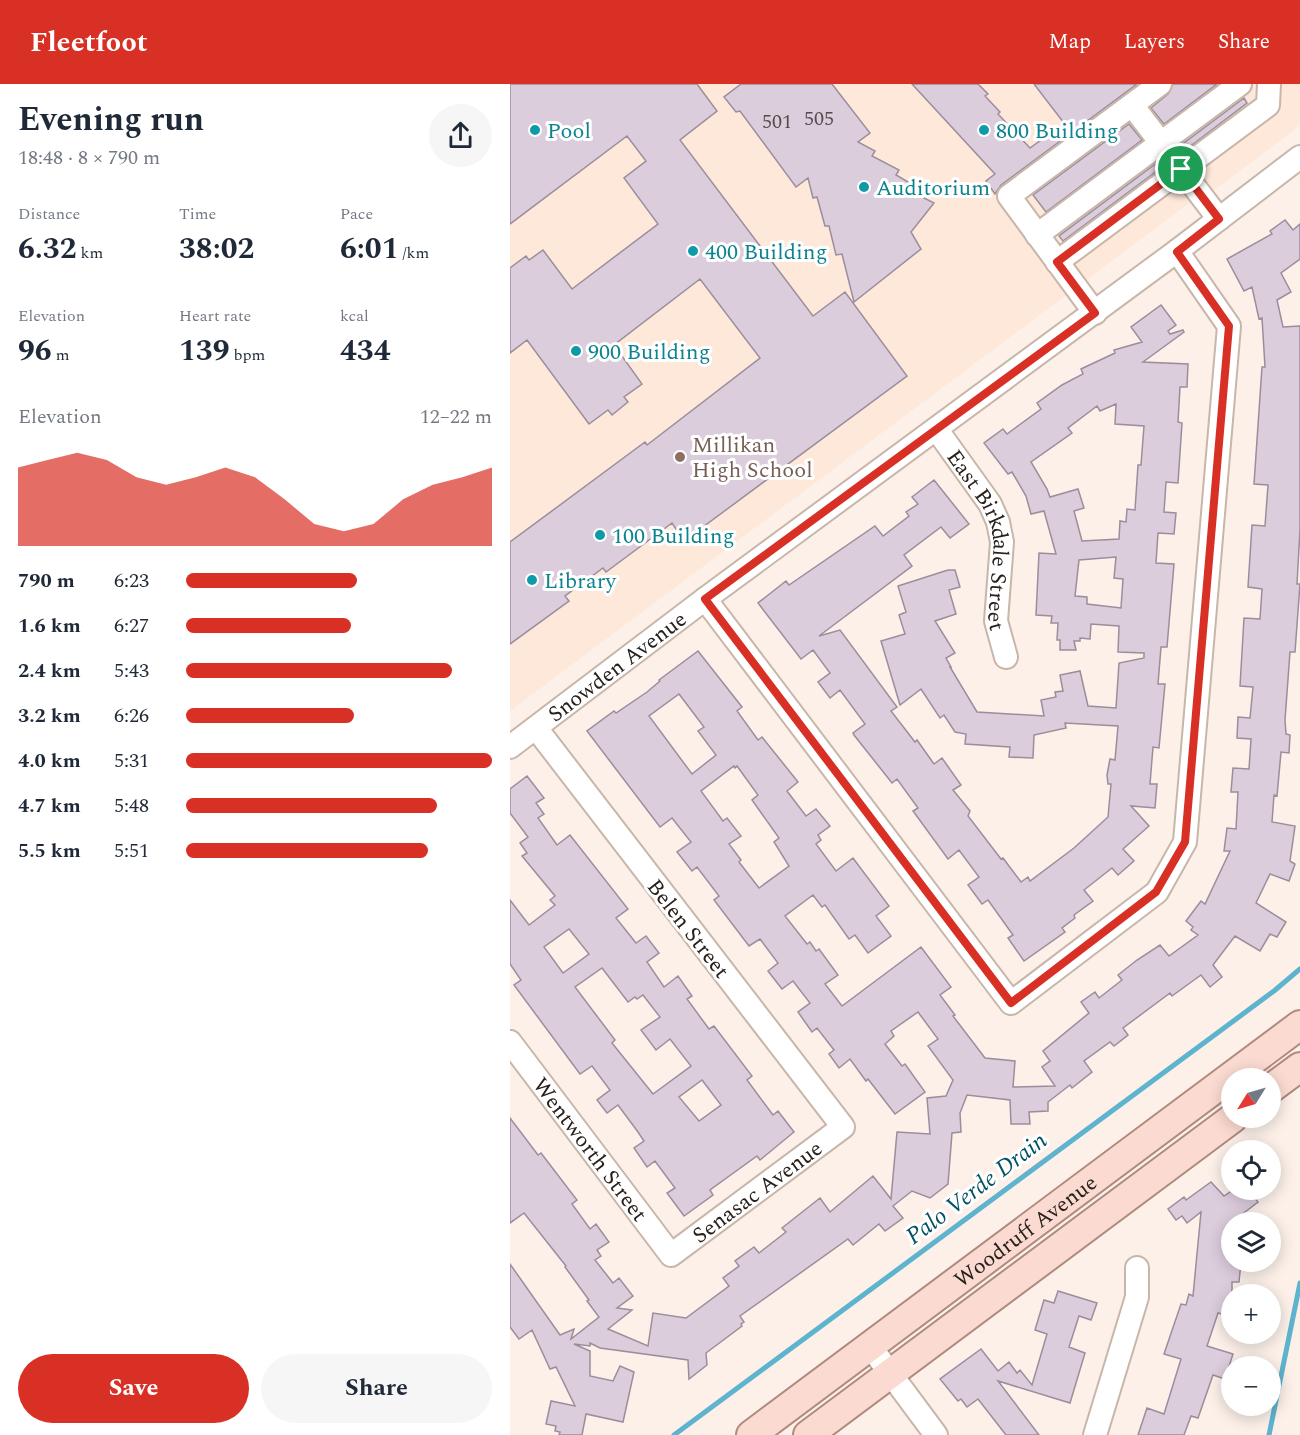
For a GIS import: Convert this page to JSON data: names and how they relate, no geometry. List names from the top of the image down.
{
  "streets": {
    "main road": ["Woodruff Avenue"],
    "street": [
      "East Birkdale Street",
      "Snowden Avenue",
      "Belen Street",
      "Wentworth Street",
      "Senasac Avenue"
    ]
  },
  "crossings": [
    ["East Birkdale Street", "Snowden Avenue"],
    ["Snowden Avenue", "Belen Street"],
    ["Belen Street", "Senasac Avenue"],
    ["Wentworth Street", "Senasac Avenue"]
  ],
  "water": ["Palo Verde Drain"],
  "places": [
    "Pool",
    "800 Building",
    "Auditorium",
    "400 Building",
    "900 Building",
    "Millikan High School",
    "100 Building",
    "Library"
  ],
  "house_numbers": ["505", "501"],
  "north": "bottom left",
  "page": {
    "header": "Fleetfoot",
    "nav": ["Map", "Layers", "Share"],
    "heading": ["Evening run", "18:48 · 8 × 790 m"],
    "stats": [
      ["Distance", "6.32 km"],
      ["Time", "38:02"],
      ["Pace", "6:01 /km"],
      ["Elevation", "96 m"],
      ["Heart rate", "139 bpm"],
      ["kcal", "434"]
    ],
    "chart": ["Elevation", "12–22 m"],
    "list": [
      {
        "name": "790 m",
        "note": "6:23"
      },
      {
        "name": "1.6 km",
        "note": "6:27"
      },
      {
        "name": "2.4 km",
        "note": "5:43"
      },
      {
        "name": "3.2 km",
        "note": "6:26"
      },
      {
        "name": "4.0 km",
        "note": "5:31"
      },
      {
        "name": "4.7 km",
        "note": "5:48"
      },
      {
        "name": "5.5 km",
        "note": "5:51"
      }
    ],
    "map_buttons": ["+", "−"],
    "buttons": ["Save", "Share"]
  }
}
